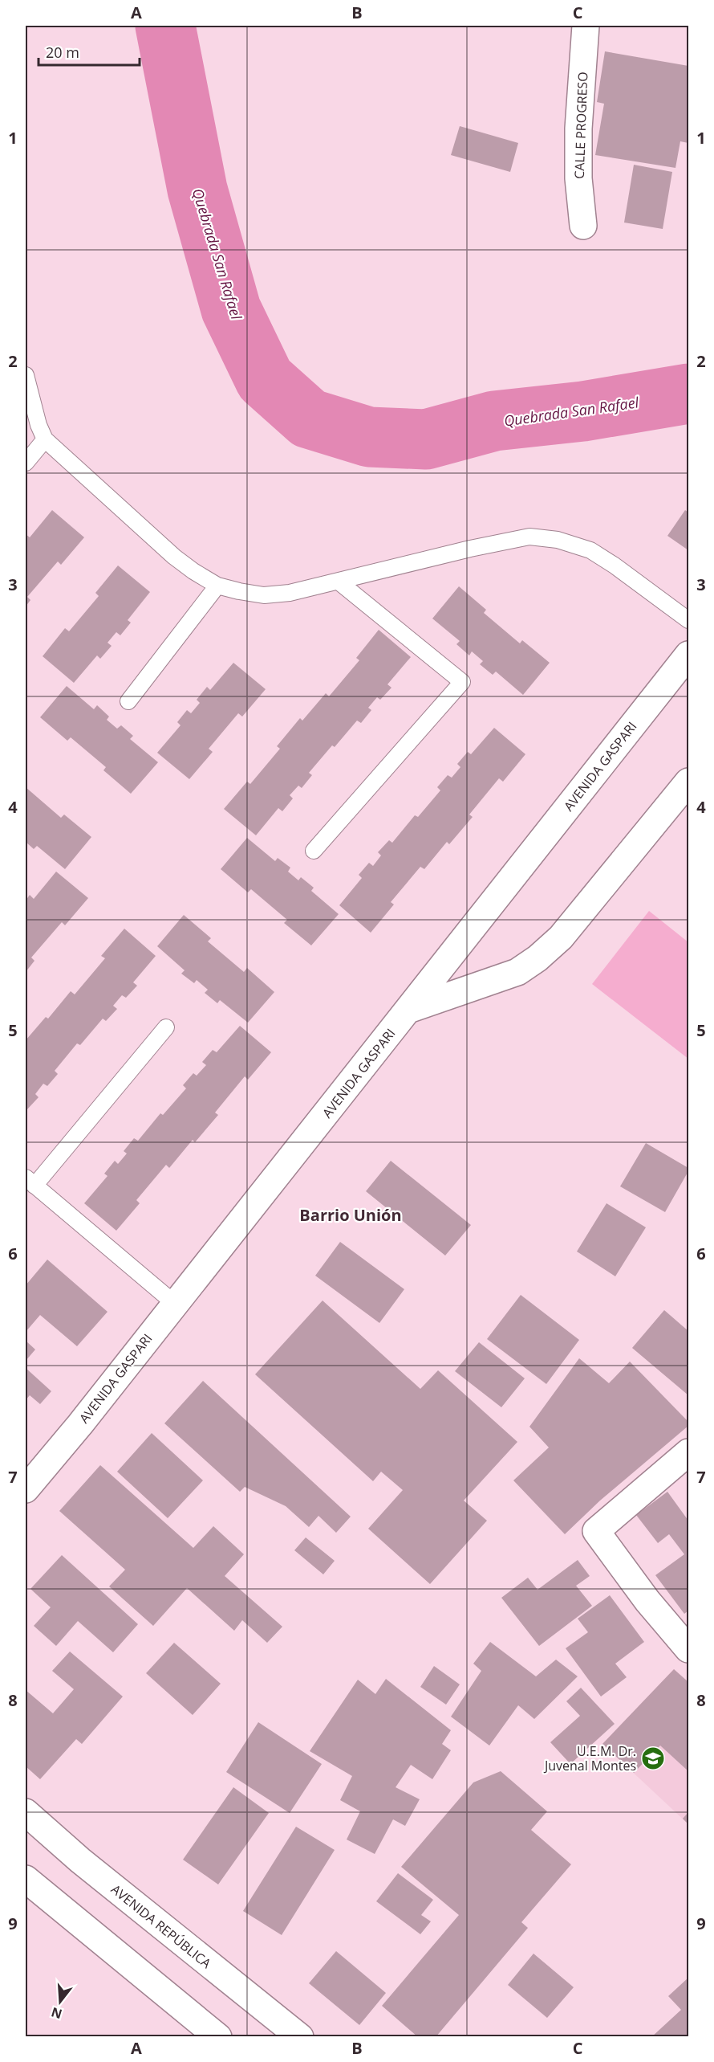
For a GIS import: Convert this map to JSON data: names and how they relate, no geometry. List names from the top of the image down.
{
  "streets": {
    "street": ["CALLE PROGRESO", "AVENIDA GASPARI", "AVENIDA REPÚBLICA"]
  },
  "districts": ["Barrio Unión"],
  "water": ["Quebrada San Rafael"],
  "places": {
    "school or university": ["U.E.M. Dr. Juvenal Montes"]
  },
  "scale_bar": "20 m",
  "north": "bottom",
  "grid": {
    "columns": ["A", "B", "C"],
    "rows": [
      "1",
      "2",
      "3",
      "4",
      "5",
      "6",
      "7",
      "8",
      "9"
    ]
  }
}
